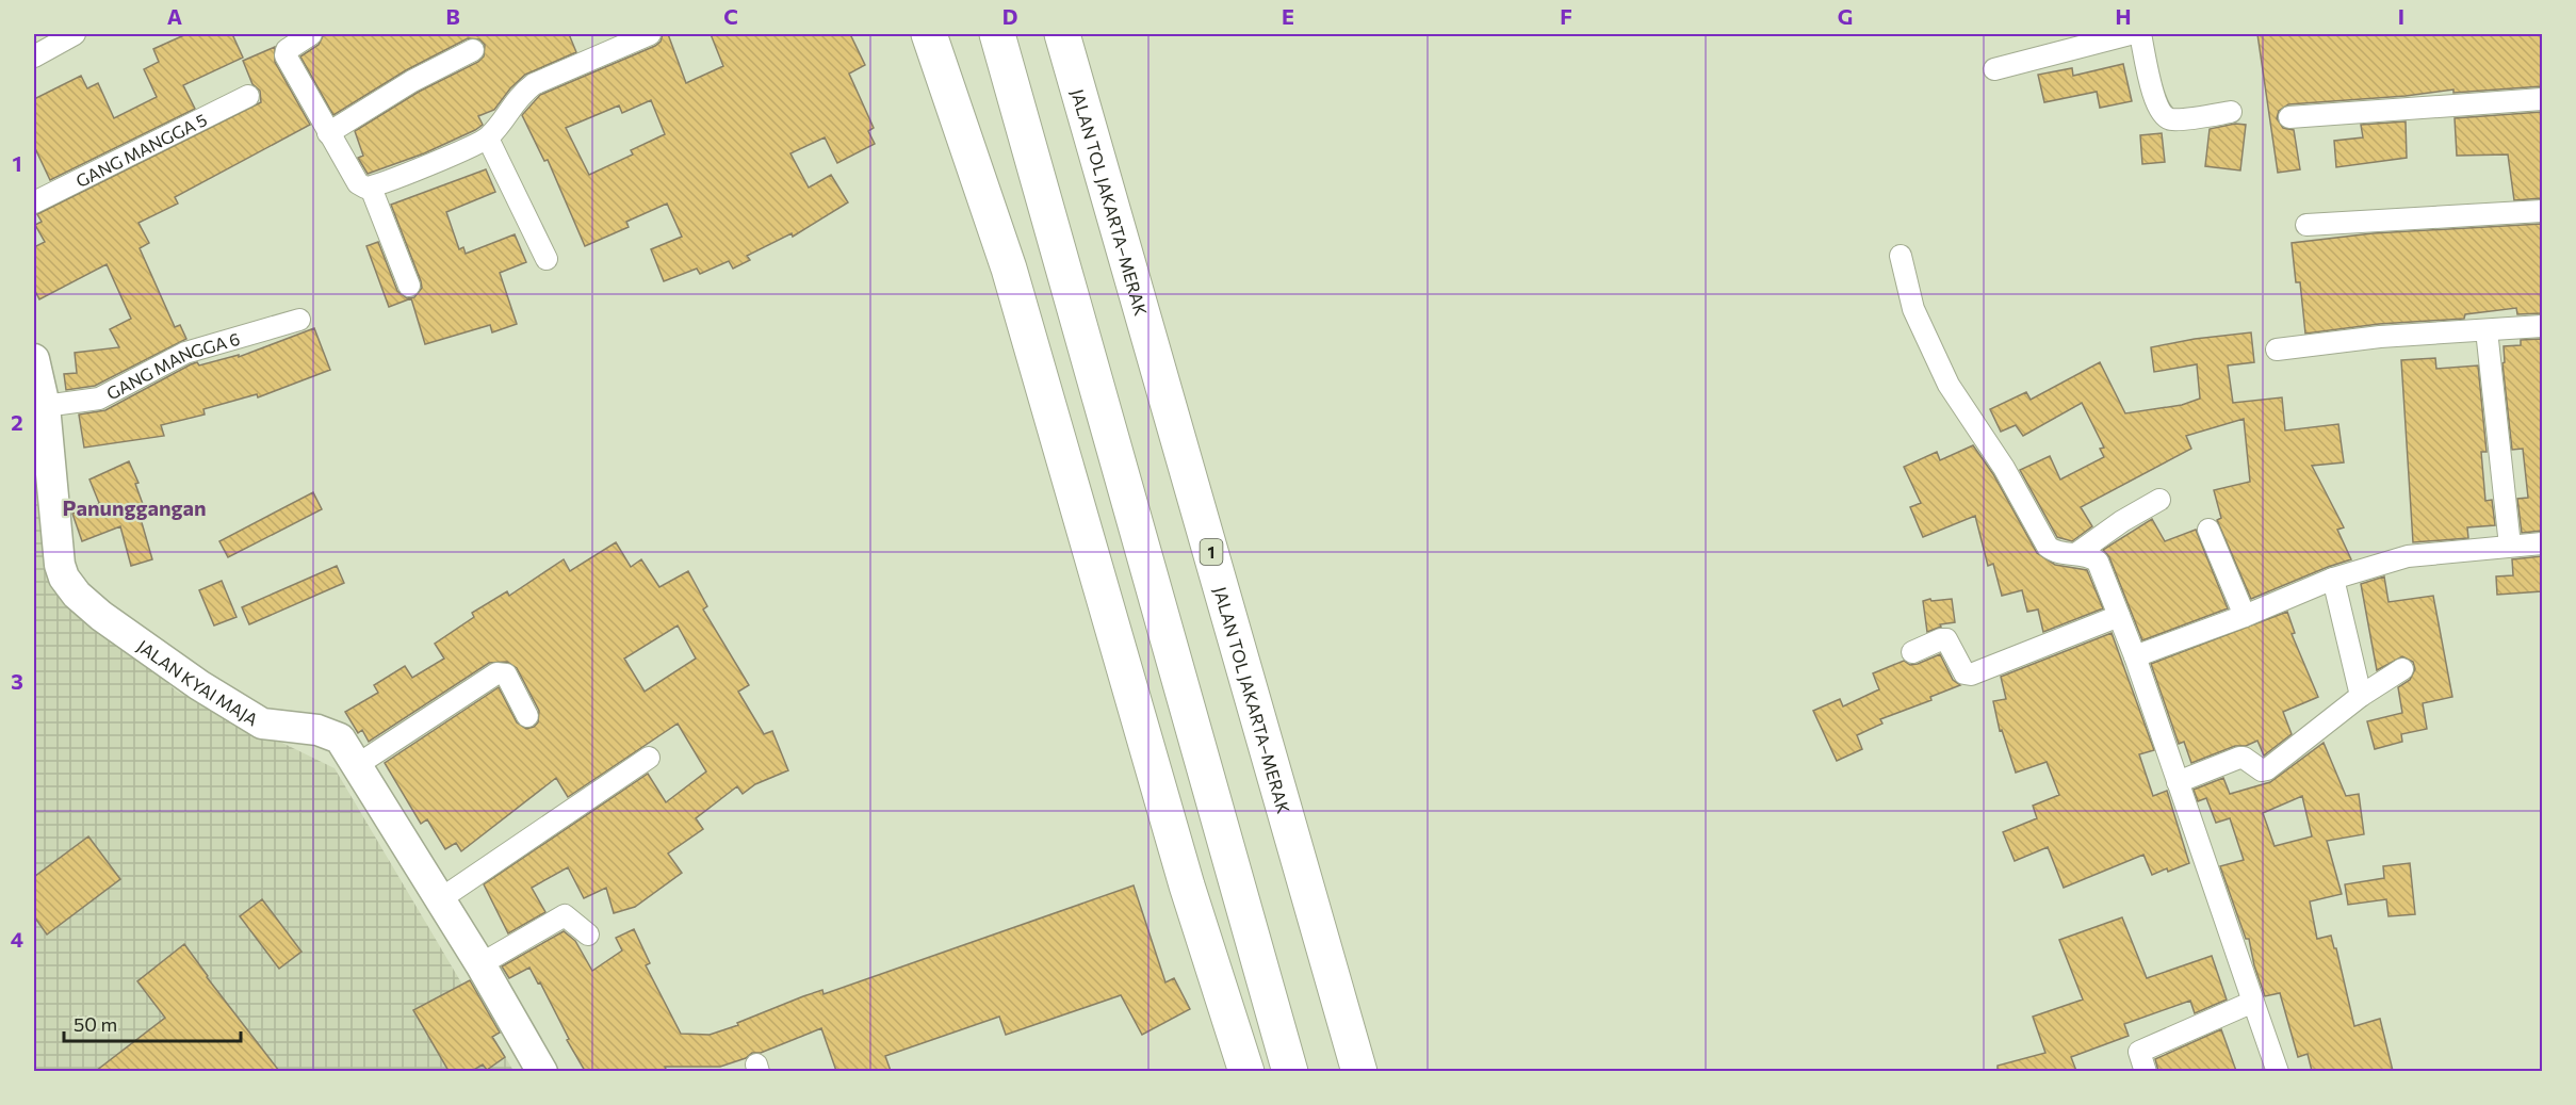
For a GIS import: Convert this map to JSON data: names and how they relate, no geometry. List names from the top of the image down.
{
  "streets": {
    "highway": ["JALAN TOL JAKARTA–MERAK", "1"],
    "main road": ["JALAN KYAI MAJA"],
    "street": ["GANG MANGGA 5", "GANG MANGGA 6"]
  },
  "crossings": [
    ["GANG MANGGA 6", "JALAN KYAI MAJA"]
  ],
  "districts": ["Panunggangan"],
  "scale_bar": "50 m",
  "grid": {
    "columns": [
      "A",
      "B",
      "C",
      "D",
      "E",
      "F",
      "G",
      "H",
      "I"
    ],
    "rows": [
      "1",
      "2",
      "3",
      "4"
    ]
  }
}
